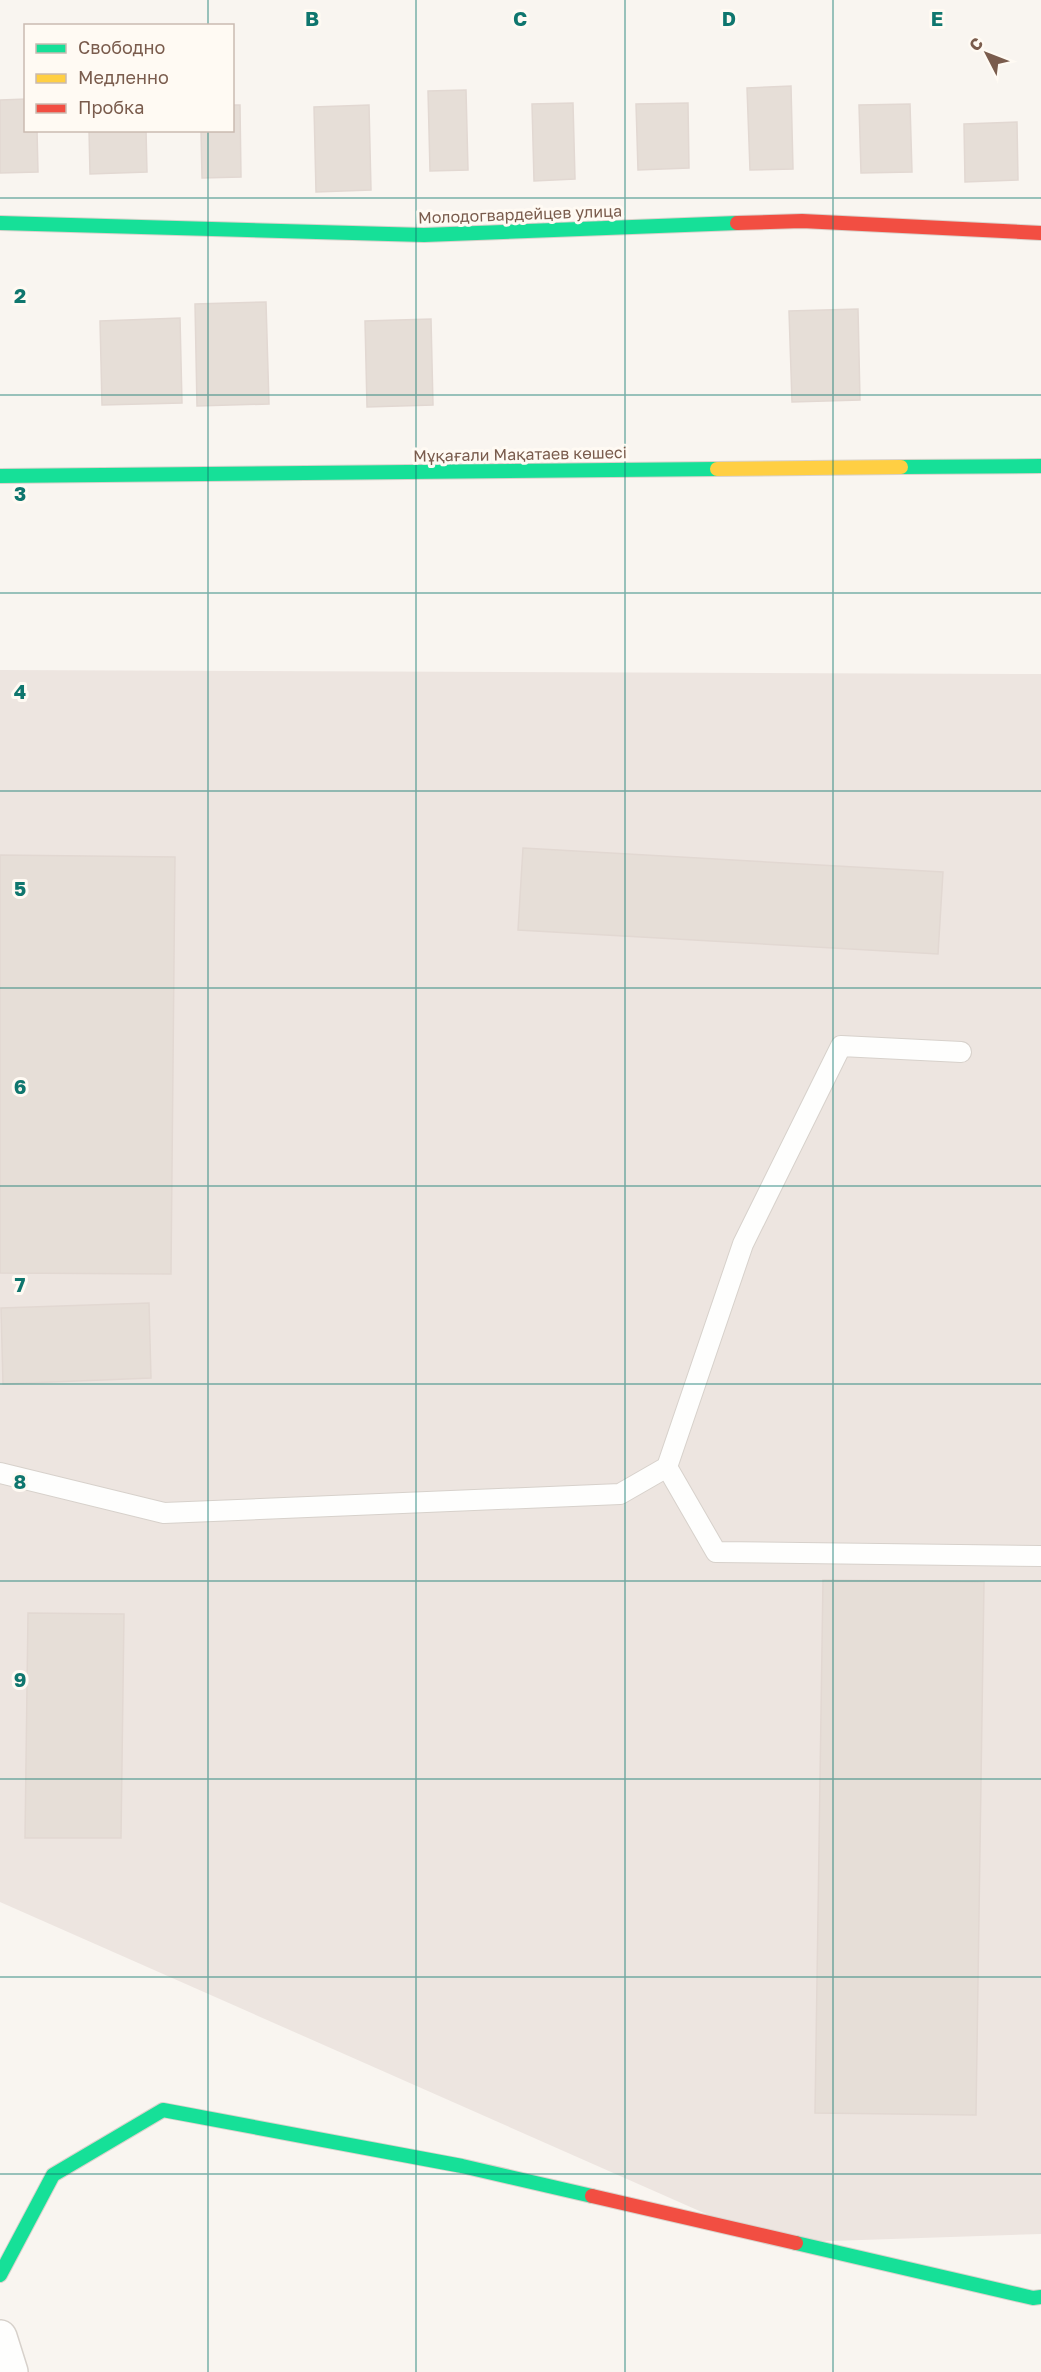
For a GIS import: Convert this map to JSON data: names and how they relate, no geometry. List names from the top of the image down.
{
  "streets": {
    "street": ["Молодогвардейцев улица", "Мұқағали Мақатаев көшесі"]
  },
  "legend": ["Свободно", "Медленно", "Пробка"],
  "north": "top left",
  "grid": {
    "columns": [
      "B",
      "C",
      "D",
      "E"
    ],
    "rows": [
      "2",
      "3",
      "4",
      "5",
      "6",
      "7",
      "8",
      "9"
    ]
  }
}
